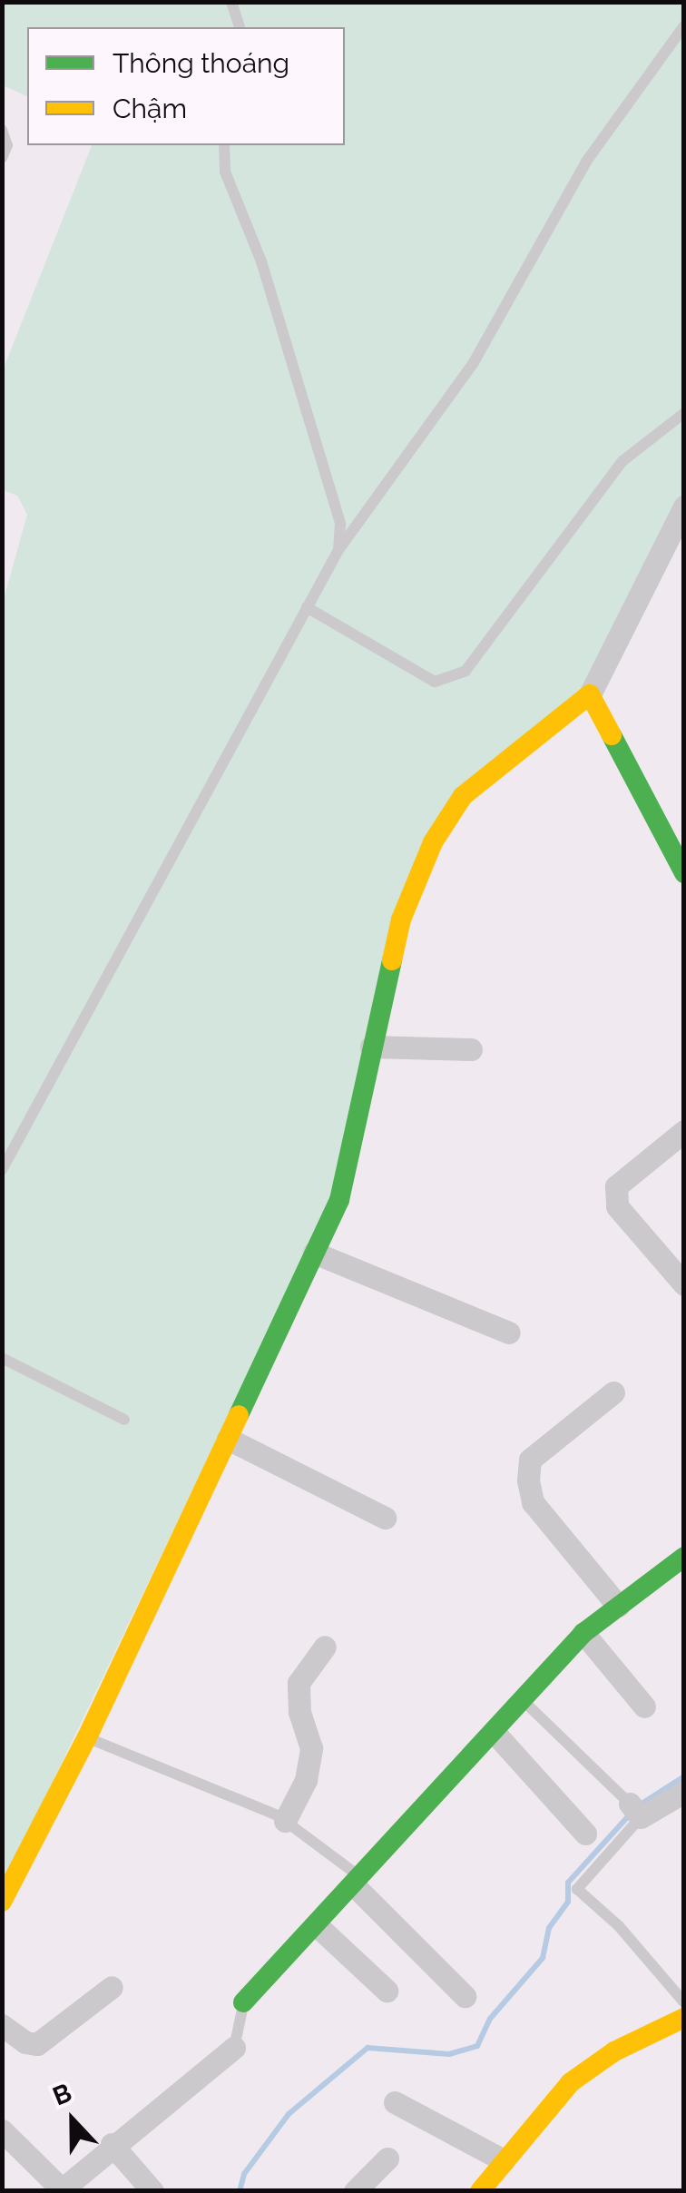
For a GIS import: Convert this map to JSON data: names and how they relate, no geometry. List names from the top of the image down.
{
  "legend": ["Thông thoáng", "Chậm"],
  "north": "top"
}
